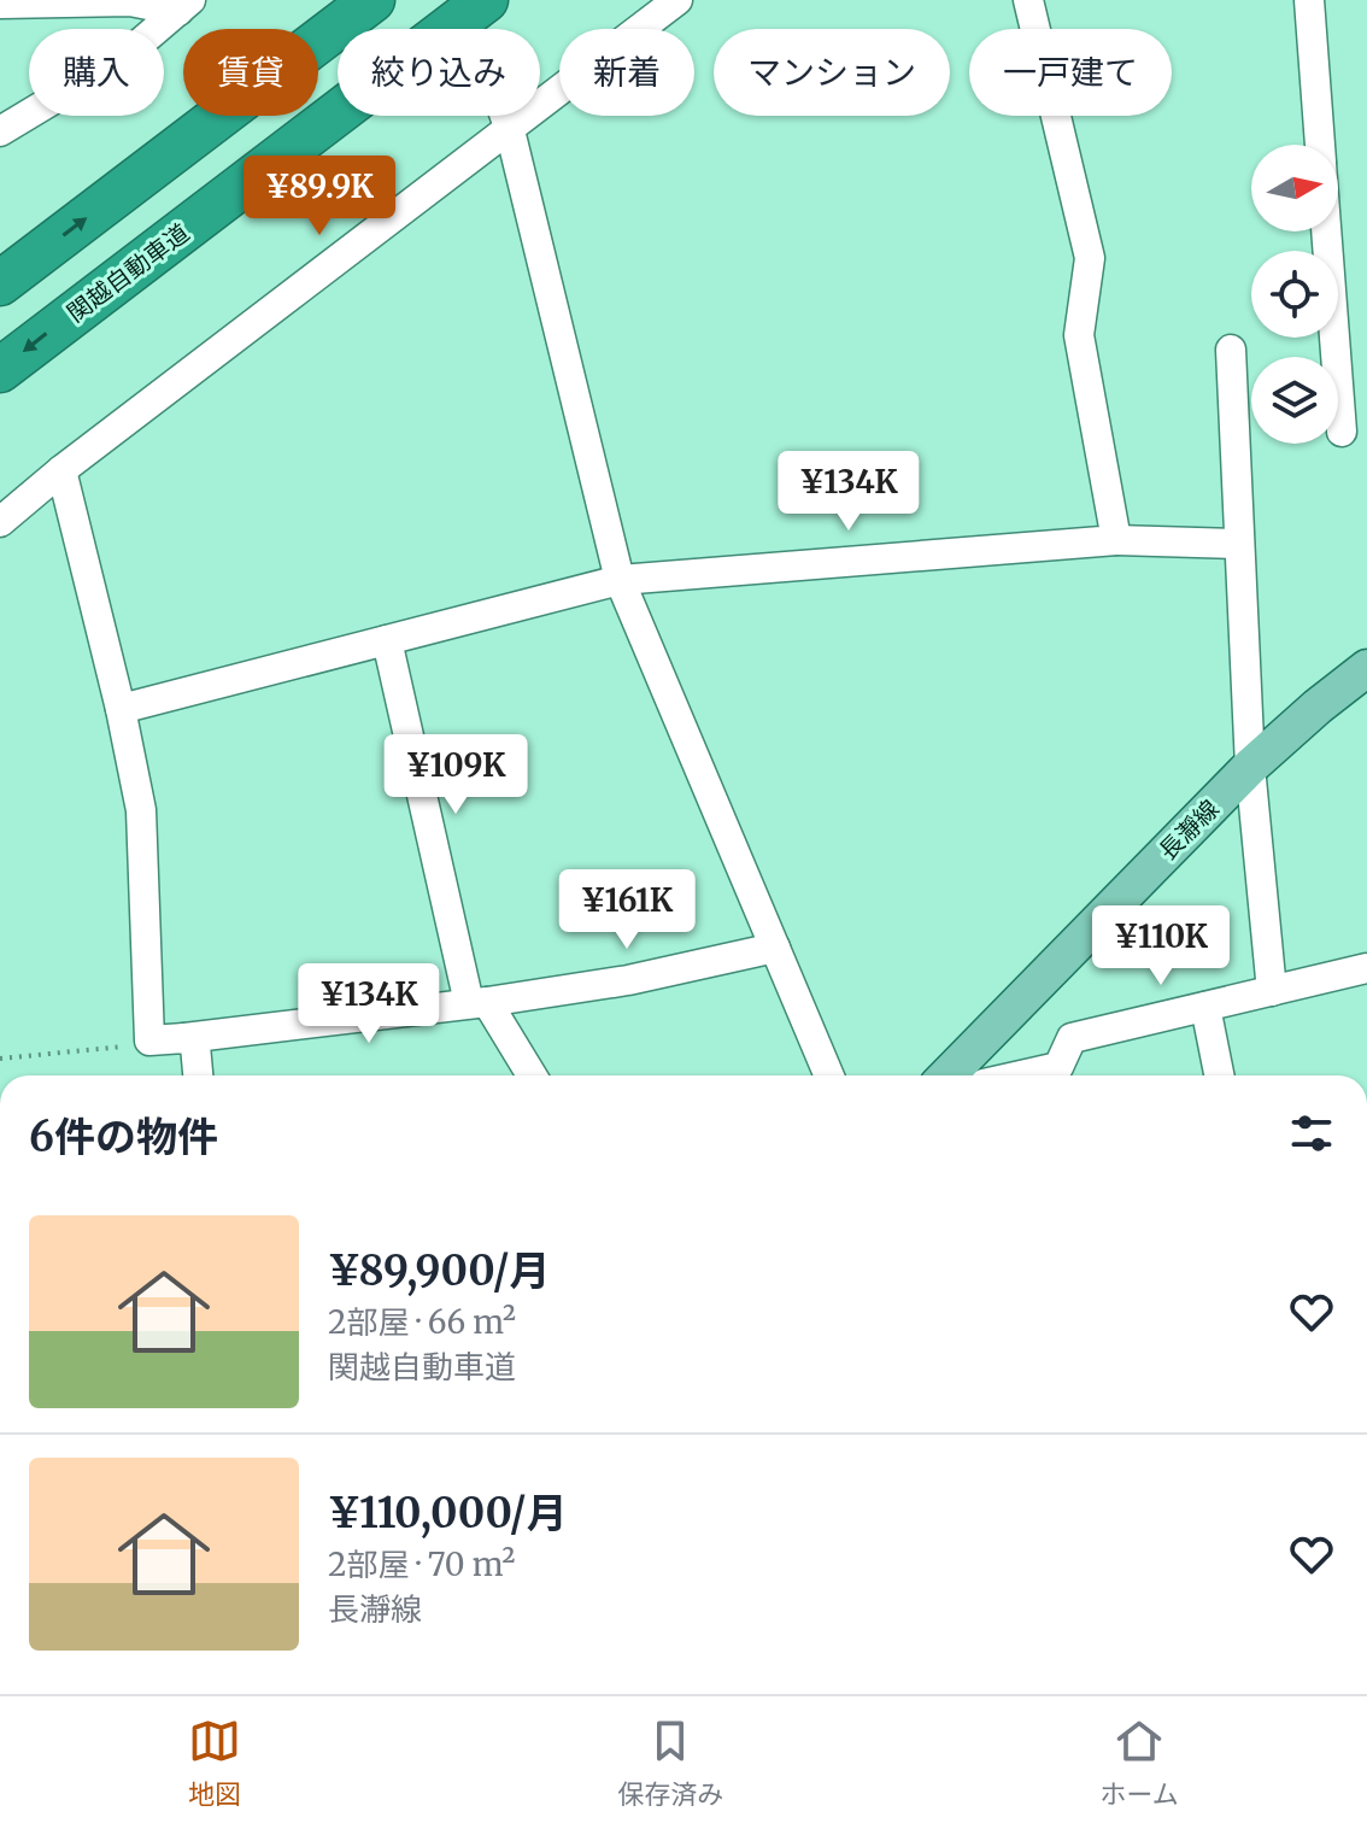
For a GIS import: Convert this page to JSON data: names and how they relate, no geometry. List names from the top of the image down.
{
  "streets": {
    "highway": ["関越自動車道"],
    "main road": ["長瀞線"]
  },
  "north": "right",
  "page": {
    "chip": [
      "購入",
      "賃貸",
      "絞り込み",
      "新着",
      "マンション",
      "一戸建て"
    ],
    "price": [
      "¥89.9K",
      "¥134K",
      "¥109K",
      "¥161K",
      "¥110K",
      "¥134K"
    ],
    "heading": "6件の物件",
    "list": [
      {
        "name": "¥89,900/月",
        "note": "2部屋 · 66 m² · 関越自動車道"
      },
      {
        "name": "¥110,000/月",
        "note": "2部屋 · 70 m² · 長瀞線"
      }
    ],
    "tabs": ["地図", "保存済み", "ホーム"]
  }
}
